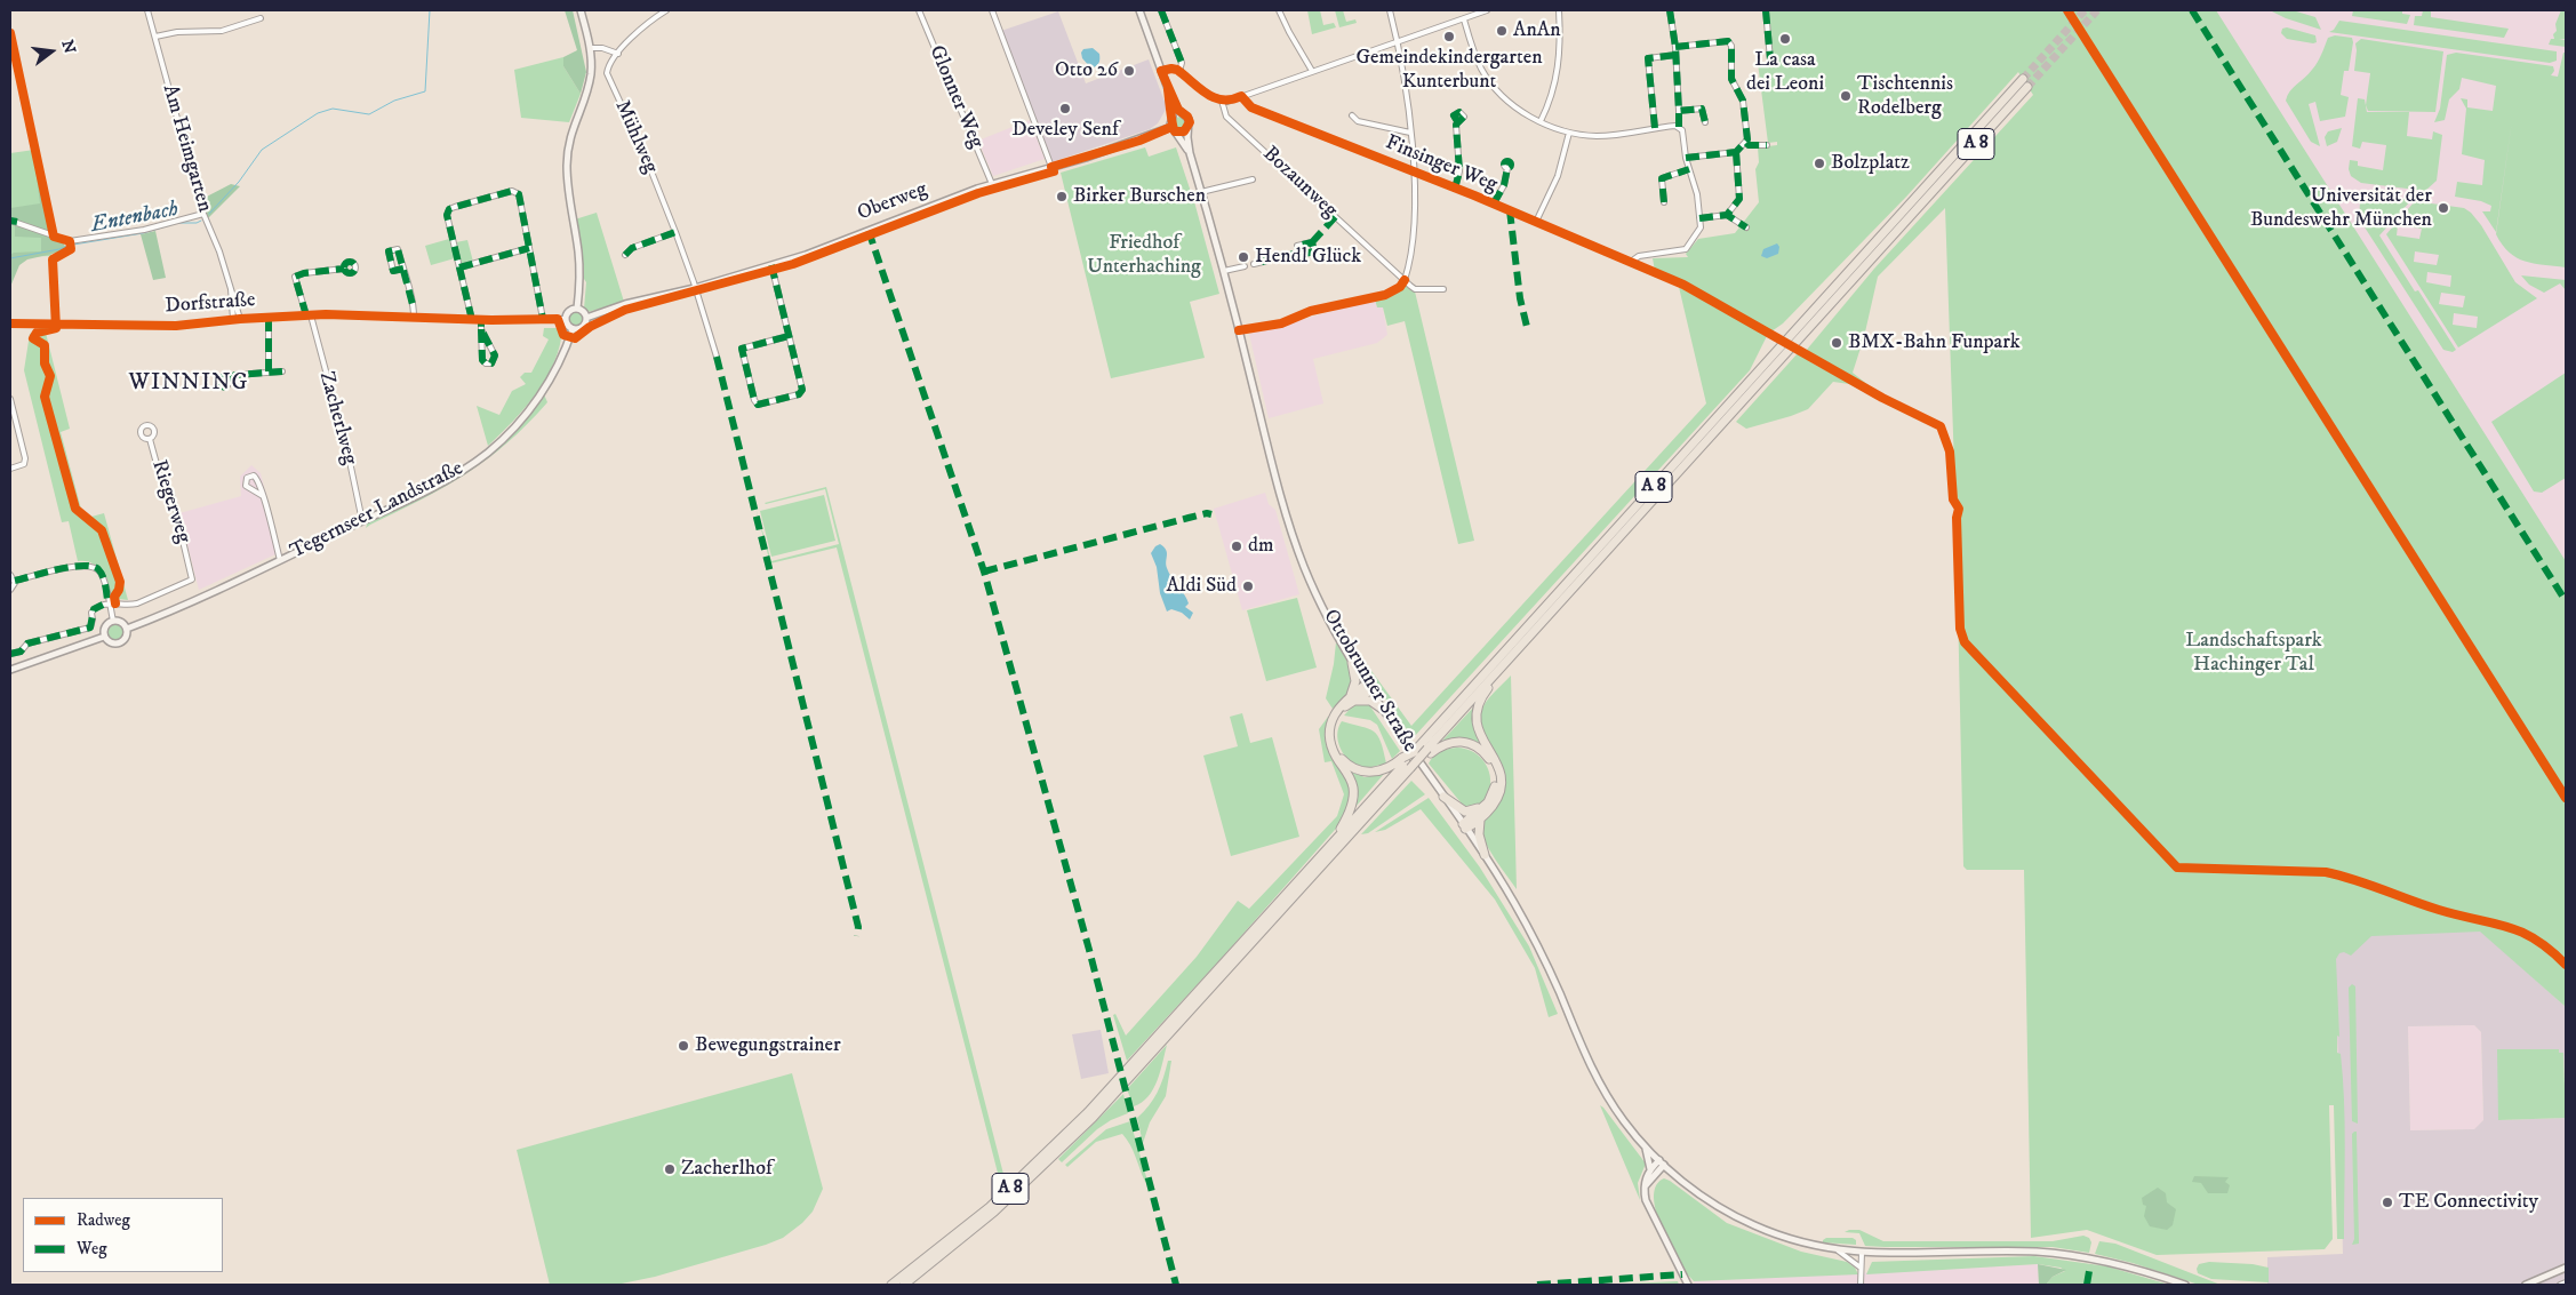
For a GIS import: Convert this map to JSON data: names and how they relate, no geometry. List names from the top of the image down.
{
  "streets": {
    "highway": ["A 8"],
    "main road": ["Oberweg", "Tegernseer Landstraße", "Ottobrunner Straße"],
    "street": [
      "Glonner Weg",
      "Mühlweg",
      "Am Heimgarten",
      "Finsinger Weg",
      "Bozaunweg",
      "Dorfstraße",
      "Zacherlweg",
      "Riegerweg"
    ]
  },
  "crossings": [
    ["Glonner Weg", "Oberweg"],
    ["Mühlweg", "Oberweg"],
    ["Am Heimgarten", "Dorfstraße"],
    ["Oberweg", "Dorfstraße"],
    ["Oberweg", "Tegernseer Landstraße"],
    ["Oberweg", "Ottobrunner Straße"],
    ["Dorfstraße", "Zacherlweg"],
    ["Dorfstraße", "Tegernseer Landstraße"],
    ["Zacherlweg", "Tegernseer Landstraße"]
  ],
  "districts": ["WINNING"],
  "water": ["Entenbach"],
  "parks": ["Friedhof Unterhaching", "Landschaftspark Hachinger Tal"],
  "places": [
    "AnAn",
    "Gemeindekindergarten Kunterbunt",
    "La casa dei Leoni",
    "Otto 26",
    "Tischtennis Rodelberg",
    "Develey Senf",
    "Bolzplatz",
    "Birker Burschen",
    "Universität der Bundeswehr München",
    "Hendl Glück",
    "BMX-Bahn Funpark",
    "dm",
    "Aldi Süd",
    "Bewegungstrainer",
    "Zacherlhof",
    "TE Connectivity"
  ],
  "legend": ["Radweg", "Weg"],
  "north": "right"
}
